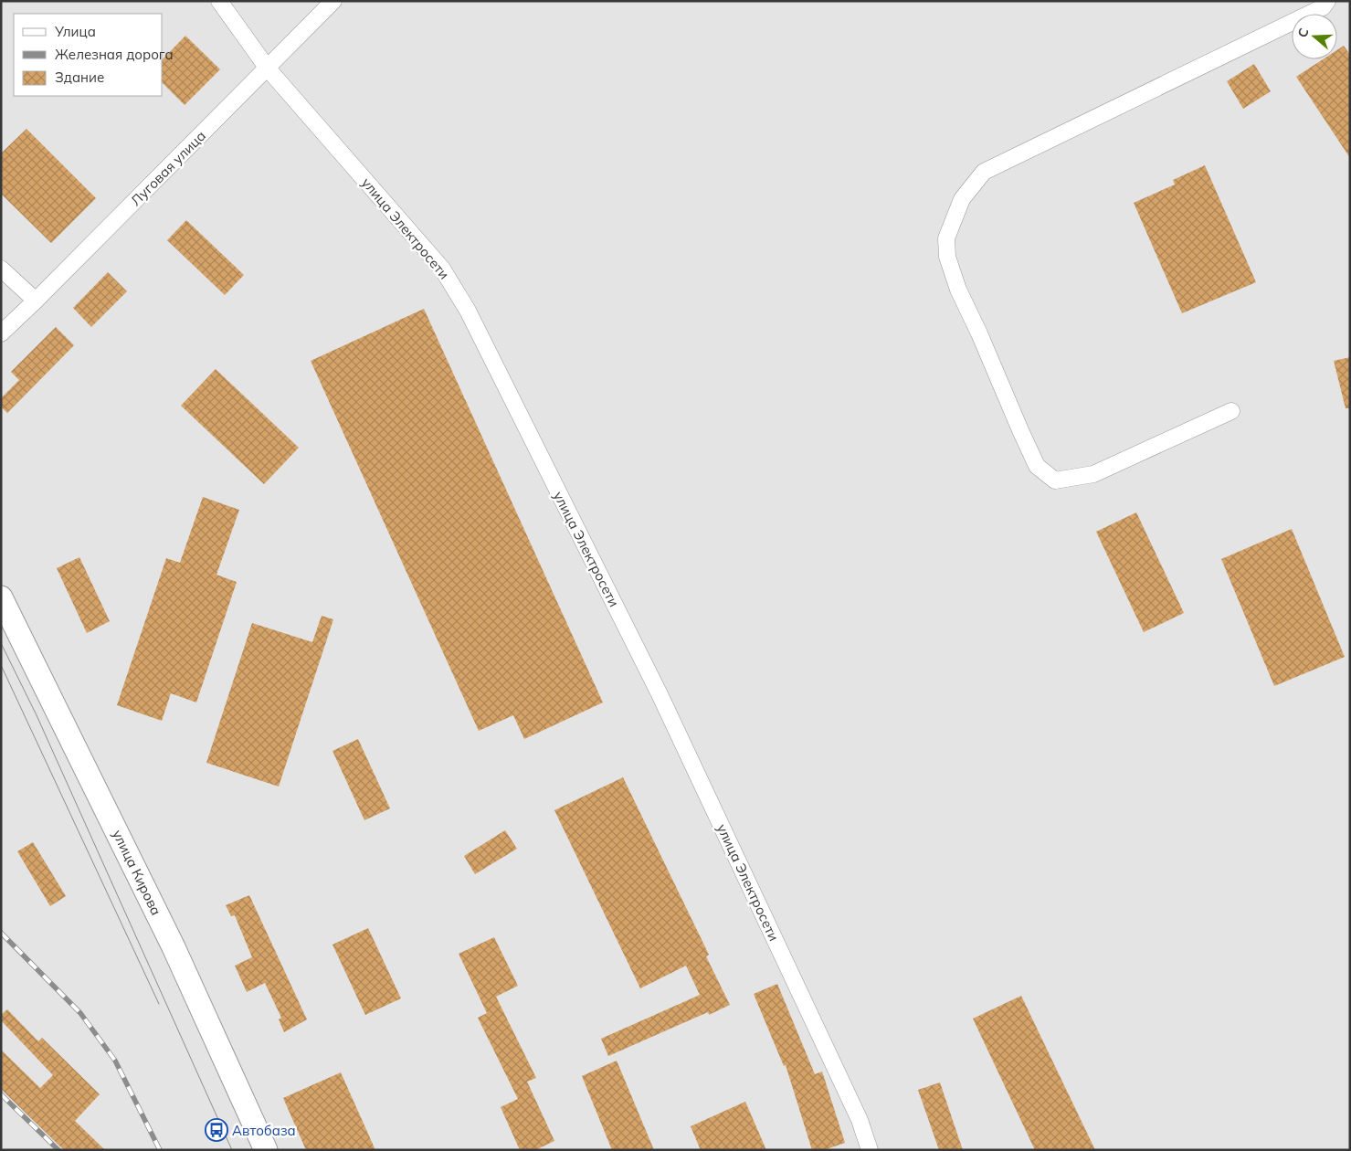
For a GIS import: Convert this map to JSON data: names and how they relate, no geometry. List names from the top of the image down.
{
  "streets": {
    "main road": ["улица Кирова"],
    "street": ["Луговая улица", "улица Электросети"]
  },
  "crossings": [
    ["Луговая улица", "улица Электросети"]
  ],
  "places": {
    "bus stop": ["Автобаза"]
  },
  "legend": ["Улица", "Железная дорога", "Здание"],
  "north": "left"
}
